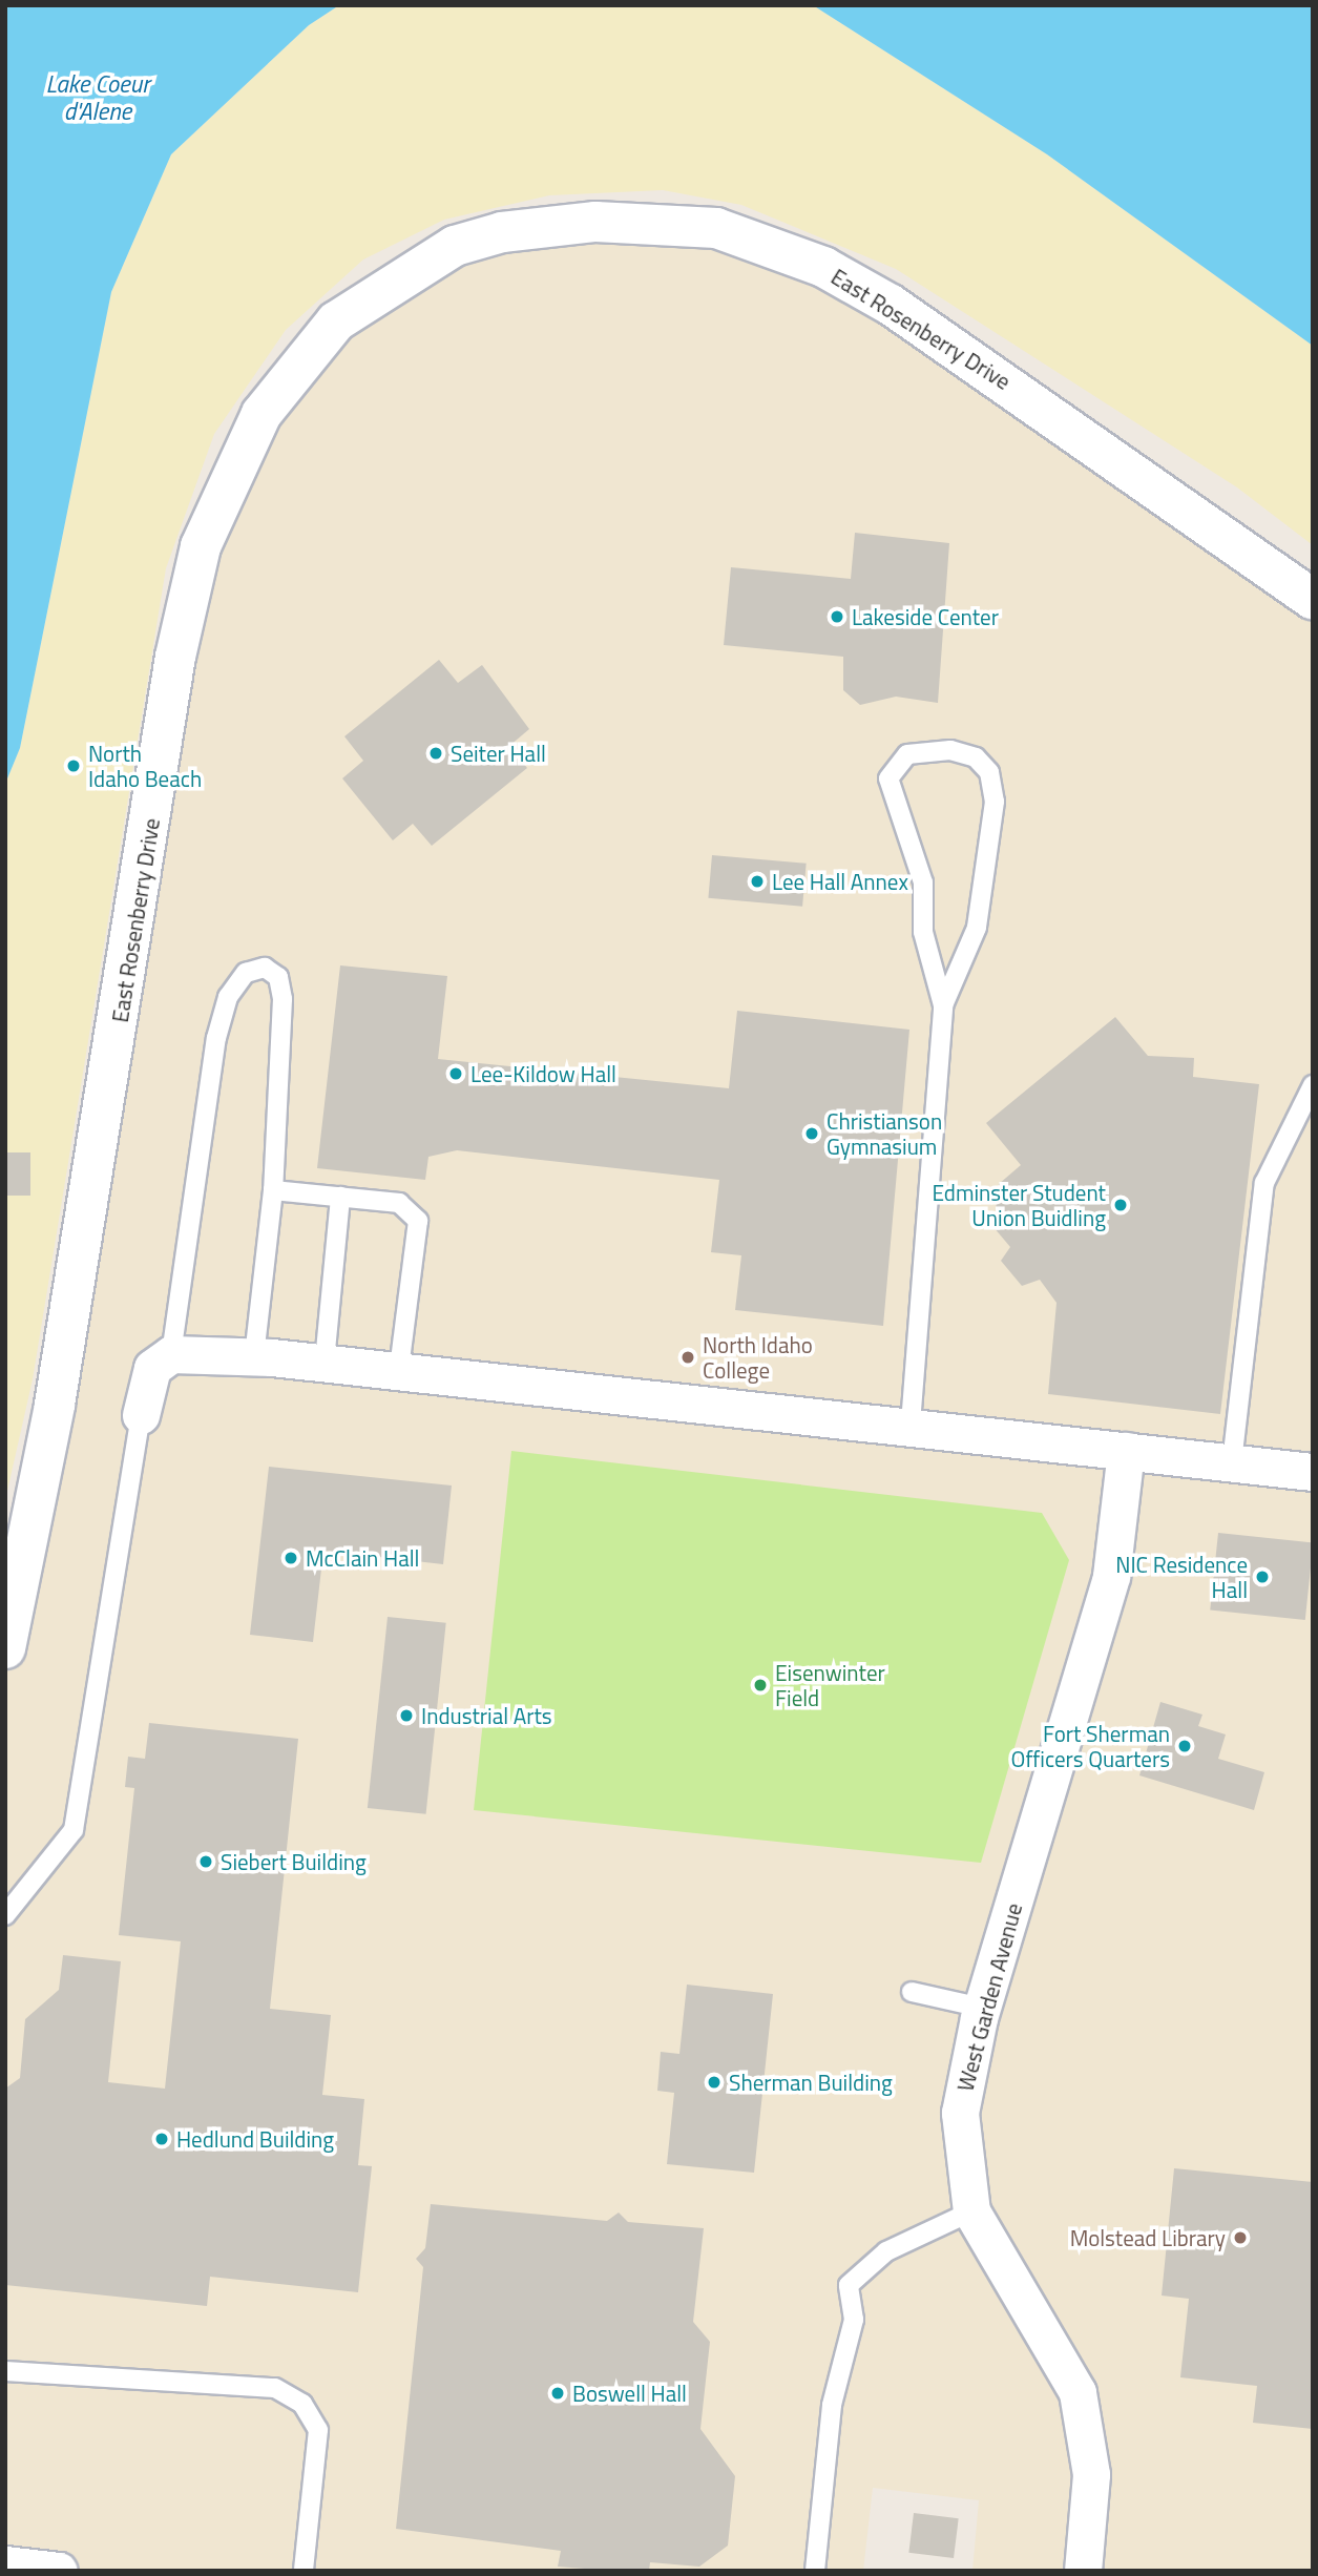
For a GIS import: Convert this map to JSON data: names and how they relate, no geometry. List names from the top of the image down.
{
  "streets": {
    "street": ["East Rosenberry Drive", "West Garden Avenue"]
  },
  "water": ["Lake Coeur d'Alene"],
  "places": [
    "Lakeside Center",
    "Seiter Hall",
    "North Idaho Beach",
    "Lee Hall Annex",
    "Lee-Kildow Hall",
    "Christianson Gymnasium",
    "Edminster Student Union Buidling",
    "North Idaho College",
    "McClain Hall",
    "NIC Residence Hall",
    "Eisenwinter Field",
    "Industrial Arts",
    "Fort Sherman Officers Quarters",
    "Siebert Building",
    "Sherman Building",
    "Hedlund Building",
    "Molstead Library",
    "Boswell Hall"
  ]
}
